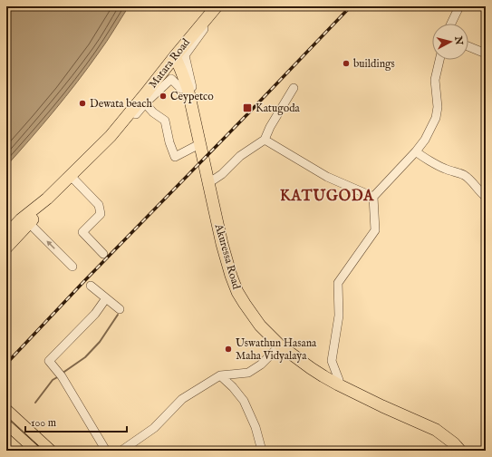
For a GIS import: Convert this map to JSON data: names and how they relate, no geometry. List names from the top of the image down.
{
  "streets": {
    "highway": ["Matara Road", "Akuressa Road"]
  },
  "crossings": [
    ["Matara Road", "Akuressa Road"]
  ],
  "districts": ["KATUGODA"],
  "places": {
    "other": [
      "buildings",
      "Ceypetco",
      "Dewata beach",
      "Uswathun Hasana Maha Vidyalaya"
    ],
    "transit": ["Katugoda"]
  },
  "scale_bar": "100 m",
  "north": "right"
}
